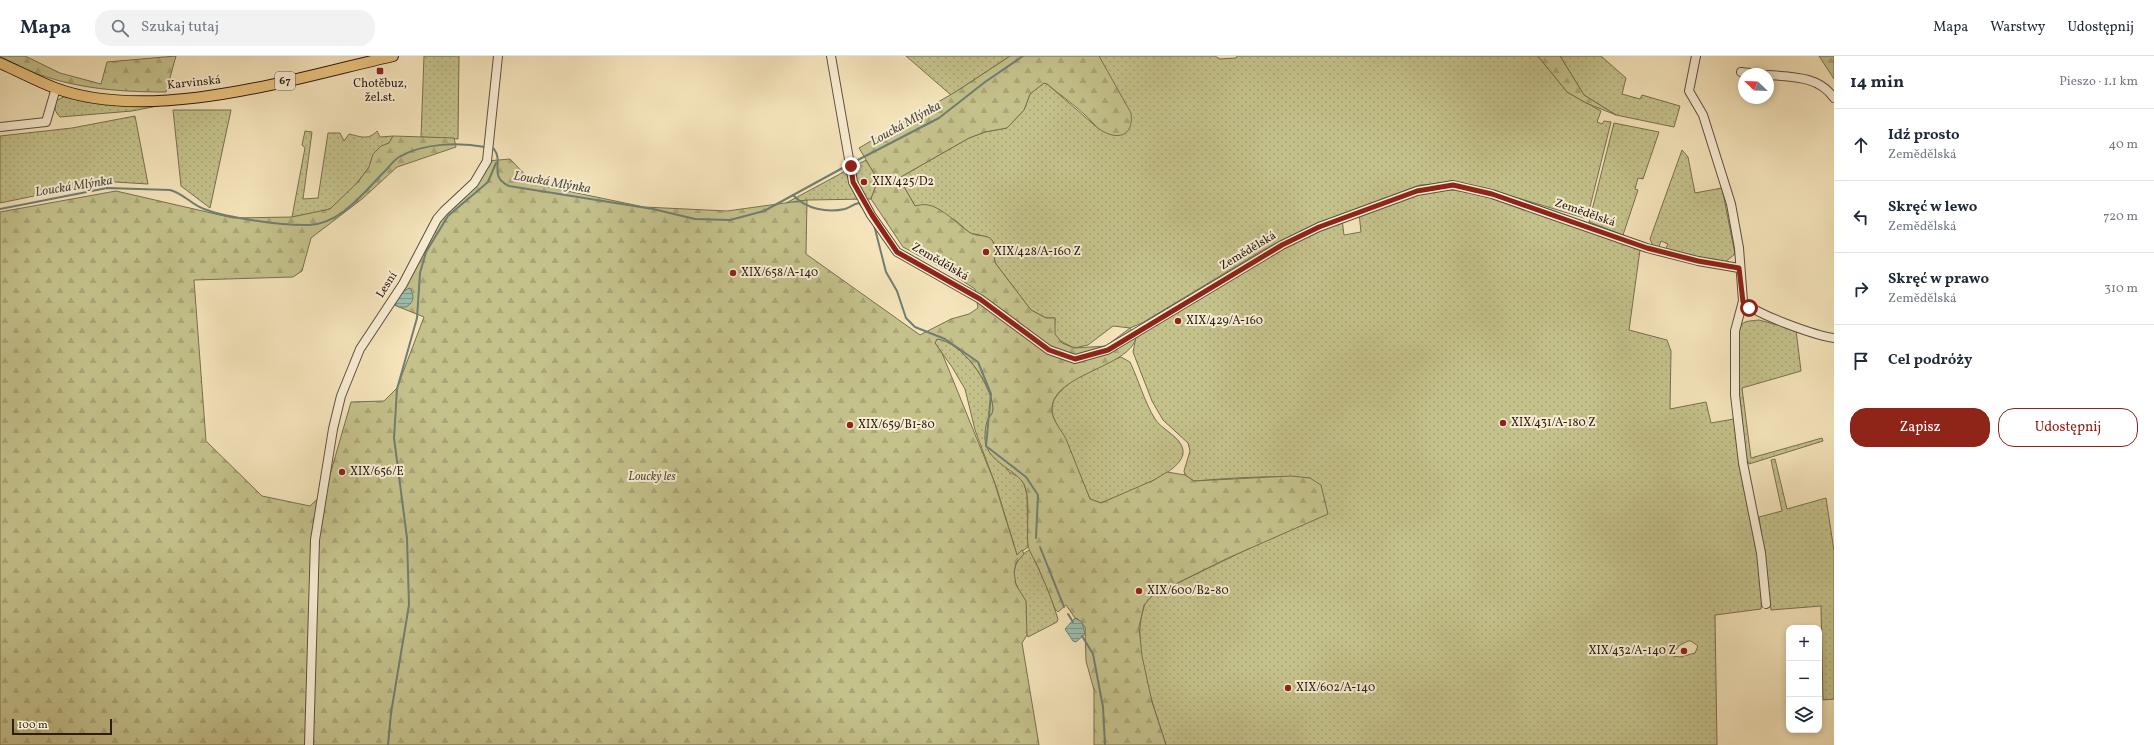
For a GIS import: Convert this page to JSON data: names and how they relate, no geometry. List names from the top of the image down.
{
  "streets": {
    "main road": ["67", "Karvinská"],
    "street": ["Zemědělská", "Lesní"]
  },
  "water": ["Loucká Mlýnka"],
  "parks": ["Loucký les"],
  "places": {
    "transit": ["Chotěbuz, žel.st."],
    "other": [
      "XIX/425/D2",
      "XIX/428/A-160 Z",
      "XIX/658/A-140",
      "XIX/429/A-160",
      "XIX/431/A-180 Z",
      "XIX/659/B1-80",
      "XIX/656/E",
      "XIX/600/B2-80",
      "XIX/432/A-140 Z",
      "XIX/602/A-140"
    ]
  },
  "scale_bar": "100 m",
  "north": "top left",
  "page": {
    "header": "Mapa",
    "search": "Szukaj tutaj",
    "nav": ["Mapa", "Warstwy", "Udostępnij"],
    "heading": ["14 min", "Pieszo · 1.1 km"],
    "list": [
      ["Idź prosto", "Zemědělská", "40 m"],
      ["Skręć w lewo", "Zemědělská", "720 m"],
      ["Skręć w prawo", "Zemědělská", "310 m"],
      "Cel podróży"
    ],
    "buttons": ["Zapisz", "Udostępnij"],
    "map_buttons": ["+", "−"],
    "scale": "100 m"
  }
}
